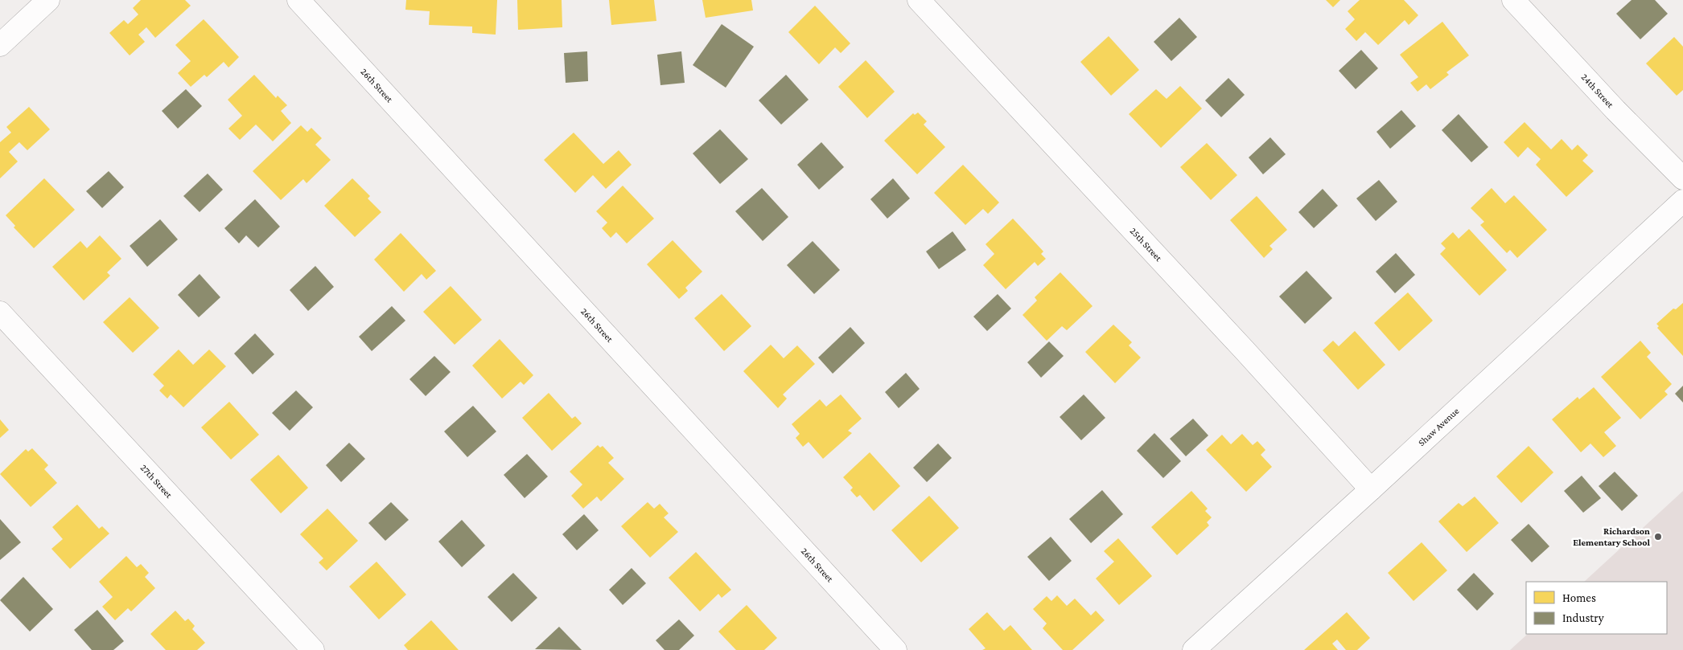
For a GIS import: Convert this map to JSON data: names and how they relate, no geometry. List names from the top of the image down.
{
  "streets": {
    "street": [
      "26th Street",
      "24th Street",
      "25th Street",
      "Shaw Avenue",
      "27th Street"
    ]
  },
  "crossings": [
    ["25th Street", "Shaw Avenue"]
  ],
  "places": ["Richardson Elementary School"],
  "legend": ["Homes", "Industry"]
}
